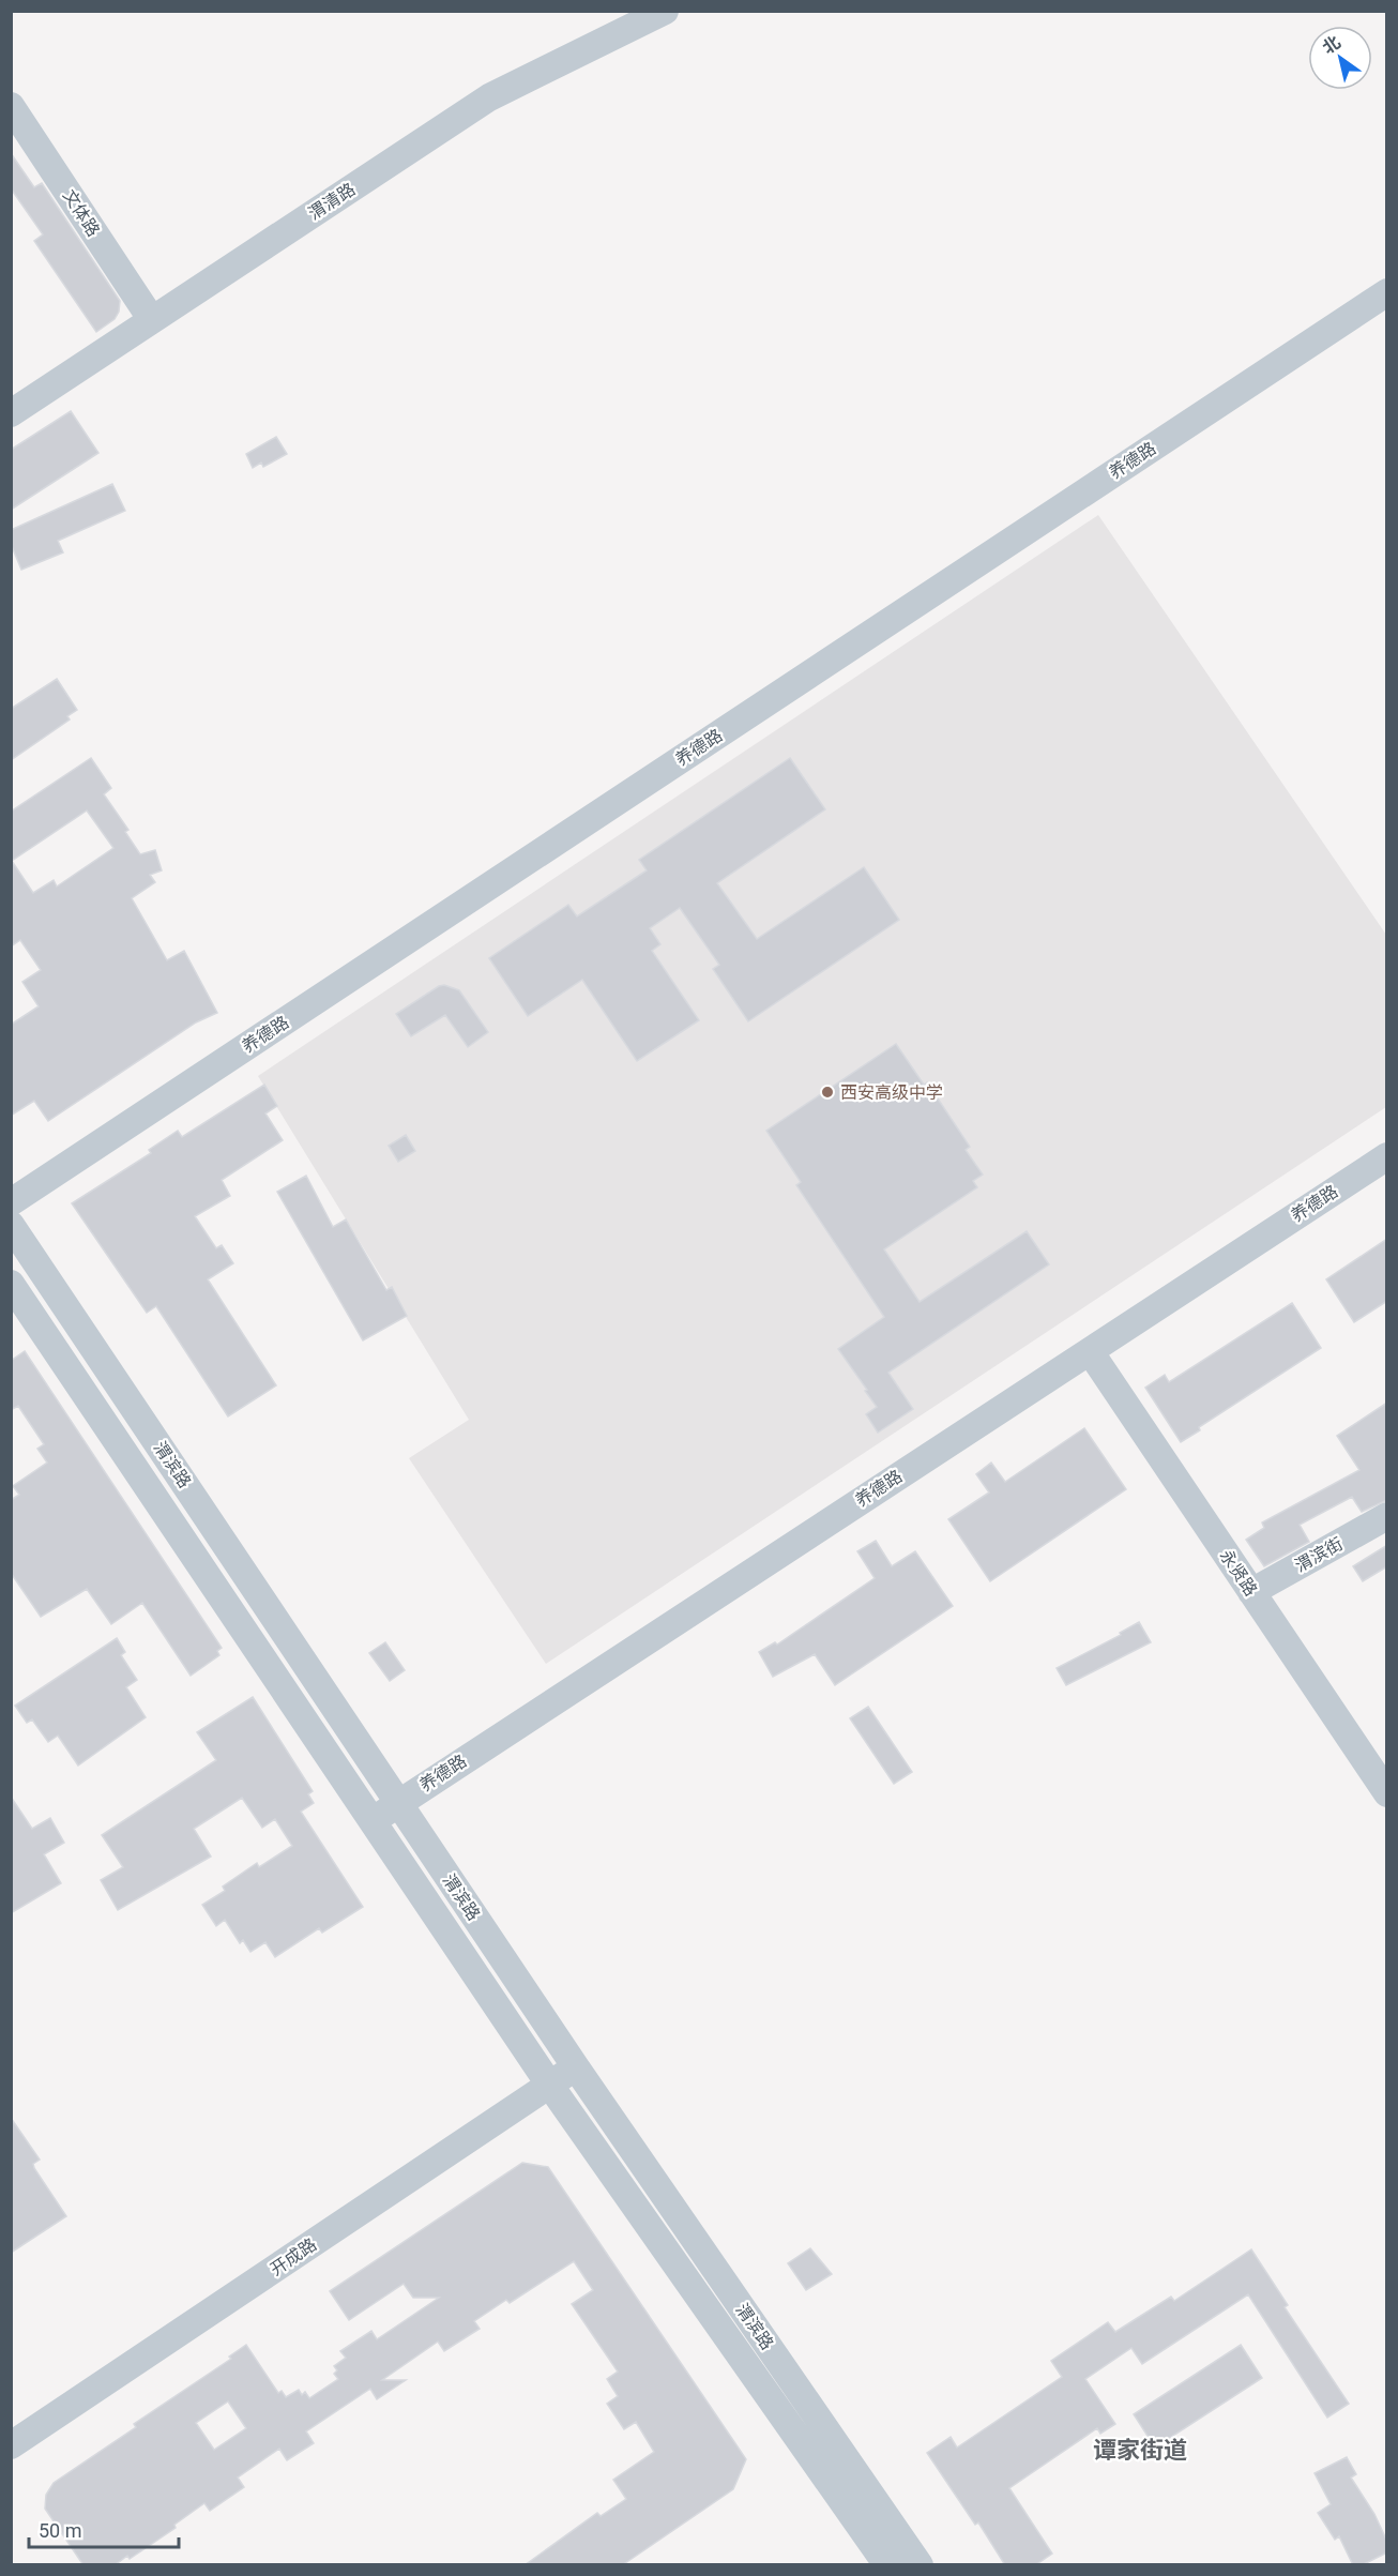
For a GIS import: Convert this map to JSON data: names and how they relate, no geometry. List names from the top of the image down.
{
  "streets": {
    "street": [
      "渭清路",
      "文体路",
      "养德路",
      "渭滨路",
      "渭滨街",
      "永贤路",
      "开成路"
    ]
  },
  "crossings": [
    ["渭清路", "文体路"],
    ["养德路", "渭滨路"],
    ["养德路", "永贤路"],
    ["渭滨路", "开成路"],
    ["渭滨街", "永贤路"]
  ],
  "districts": ["谭家街道"],
  "places": ["西安高级中学"],
  "scale_bar": "50 m",
  "north": "top left"
}
